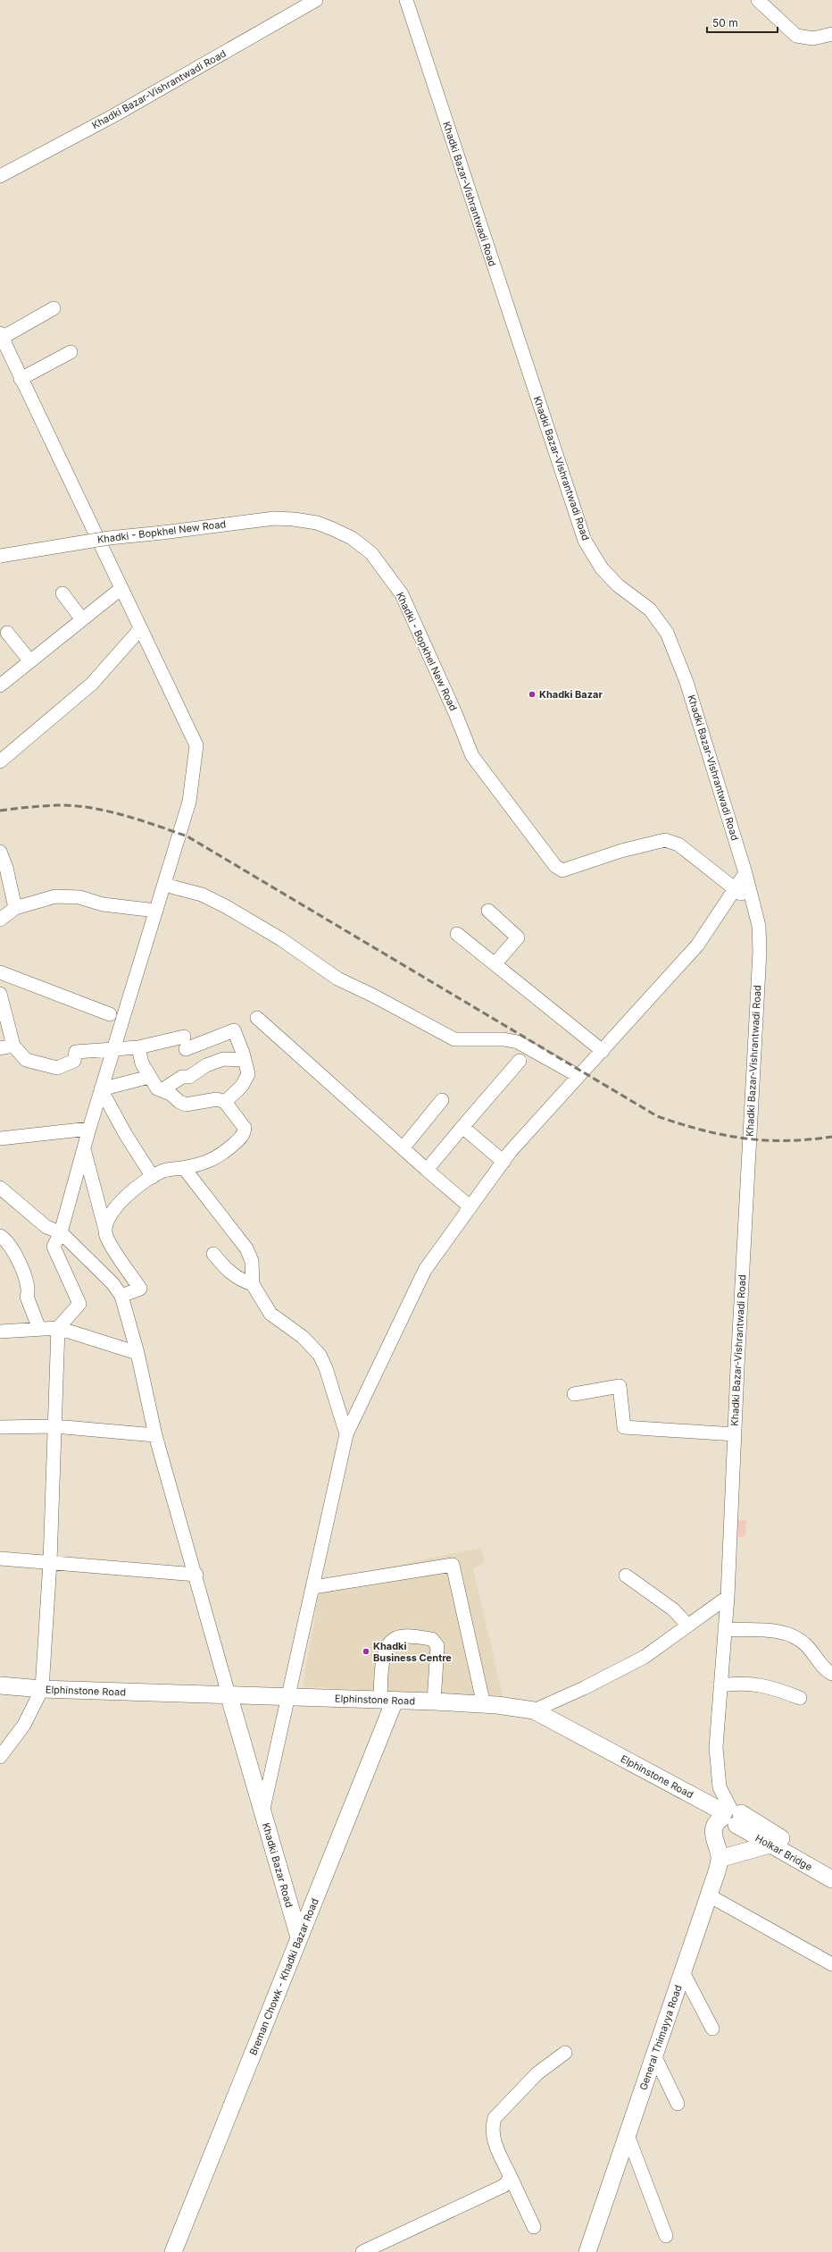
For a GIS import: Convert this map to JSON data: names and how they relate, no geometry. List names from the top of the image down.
{
  "streets": {
    "main road": [
      "Elphinstone Road",
      "Holkar Bridge",
      "Khadki Bazar Road",
      "Breman Chowk - Khadki Bazar Road",
      "General Thimayya Road"
    ],
    "street": ["Khadki Bazar-Vishrantwadi Road", "Khadki - Bopkhel New Road"]
  },
  "crossings": [
    ["Khadki Bazar-Vishrantwadi Road", "Khadki - Bopkhel New Road"],
    ["Khadki Bazar-Vishrantwadi Road", "Elphinstone Road"],
    ["Khadki Bazar-Vishrantwadi Road", "Holkar Bridge"],
    ["Khadki Bazar-Vishrantwadi Road", "Khadki Bazar Road"],
    ["Khadki - Bopkhel New Road", "Khadki Bazar Road"],
    ["Elphinstone Road", "Holkar Bridge"],
    ["Elphinstone Road", "Khadki Bazar Road"],
    ["Elphinstone Road", "Breman Chowk - Khadki Bazar Road"],
    ["Khadki Bazar Road", "Breman Chowk - Khadki Bazar Road"]
  ],
  "places": ["Khadki Bazar", "Khadki Business Centre"],
  "scale_bar": "50 m"
}
